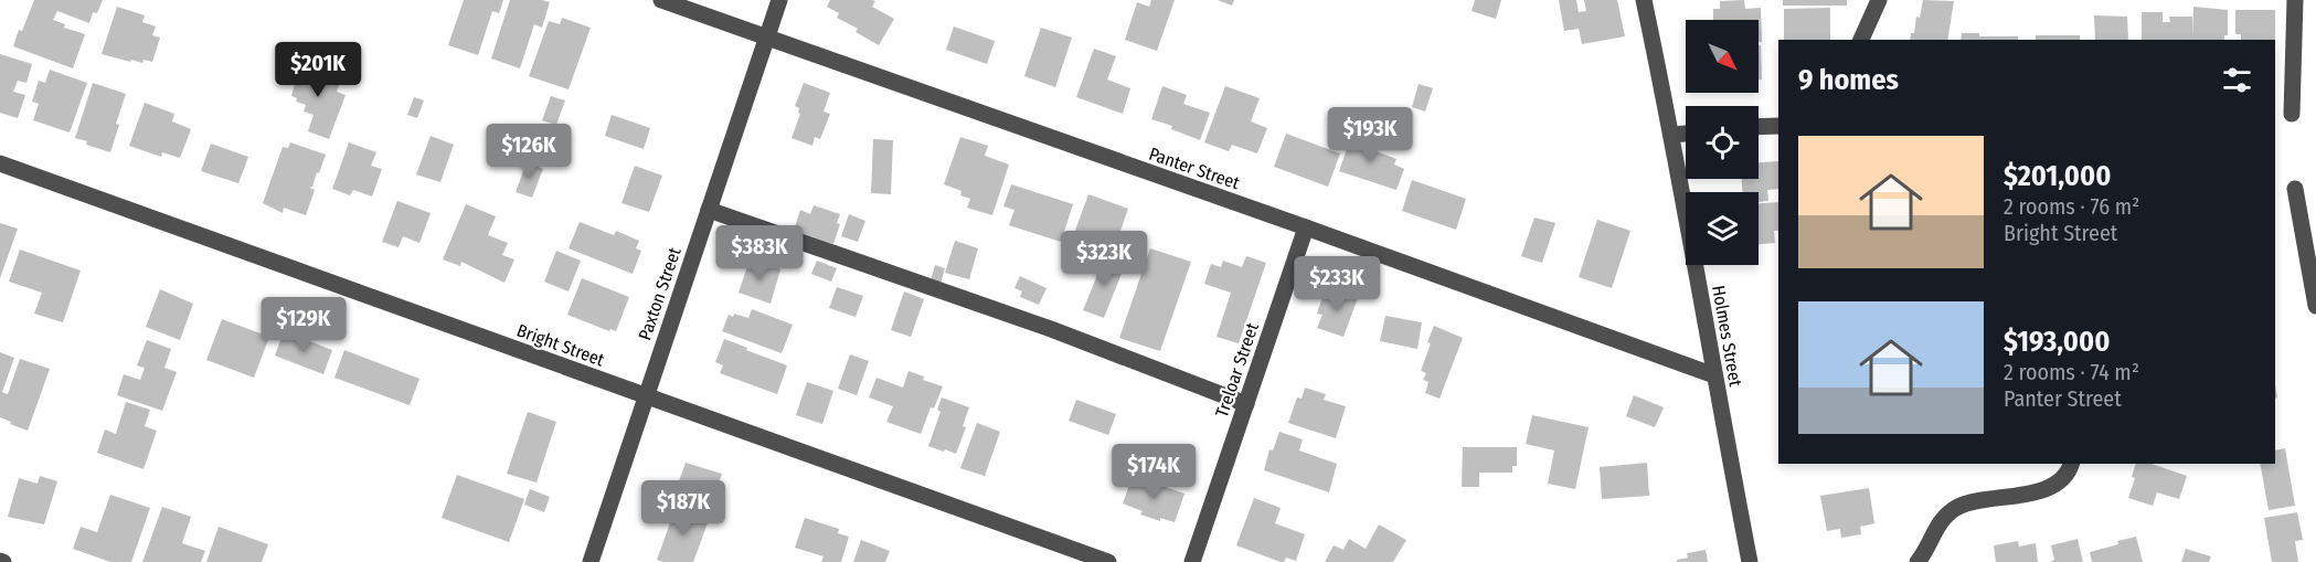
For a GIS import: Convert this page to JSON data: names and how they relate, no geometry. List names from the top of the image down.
{
  "streets": {
    "street": [
      "Panter Street",
      "Paxton Street",
      "Holmes Street",
      "Bright Street",
      "Treloar Street"
    ]
  },
  "crossings": [
    ["Panter Street", "Paxton Street"],
    ["Panter Street", "Holmes Street"],
    ["Panter Street", "Treloar Street"],
    ["Paxton Street", "Bright Street"]
  ],
  "north": "bottom right",
  "page": {
    "heading": "9 homes",
    "price": [
      "$201K",
      "$193K",
      "$126K",
      "$383K",
      "$323K",
      "$233K",
      "$129K",
      "$174K",
      "$187K"
    ],
    "list": [
      {
        "name": "$201,000",
        "note": "2 rooms · 76 m² · Bright Street"
      },
      {
        "name": "$193,000",
        "note": "2 rooms · 74 m² · Panter Street"
      }
    ]
  }
}
